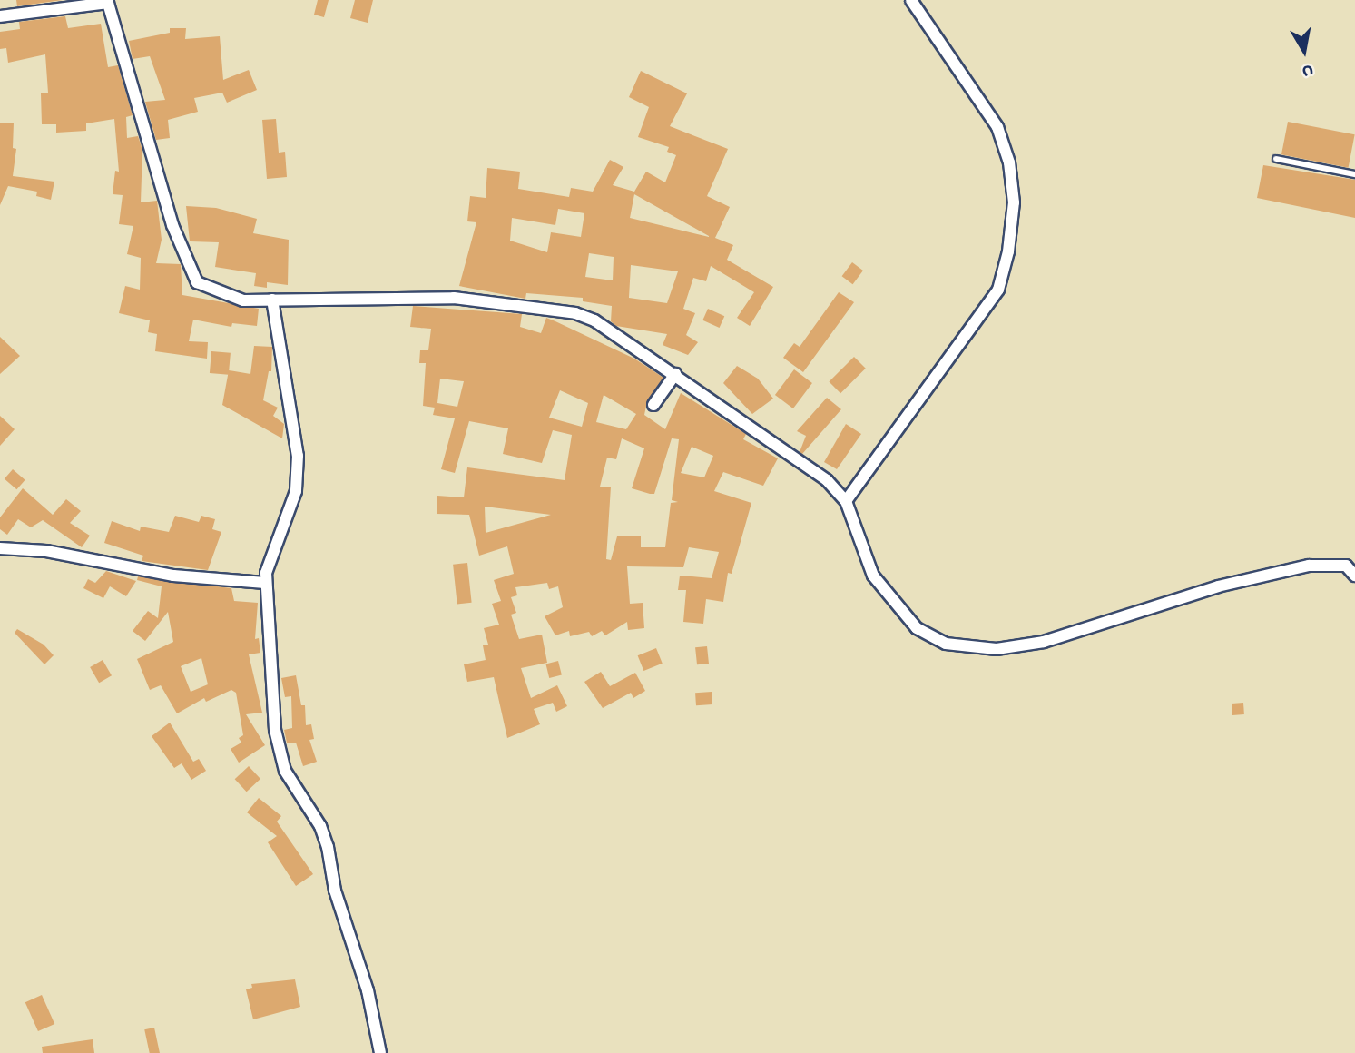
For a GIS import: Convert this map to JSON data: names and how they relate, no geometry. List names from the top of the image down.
{
  "north": "bottom"
}
